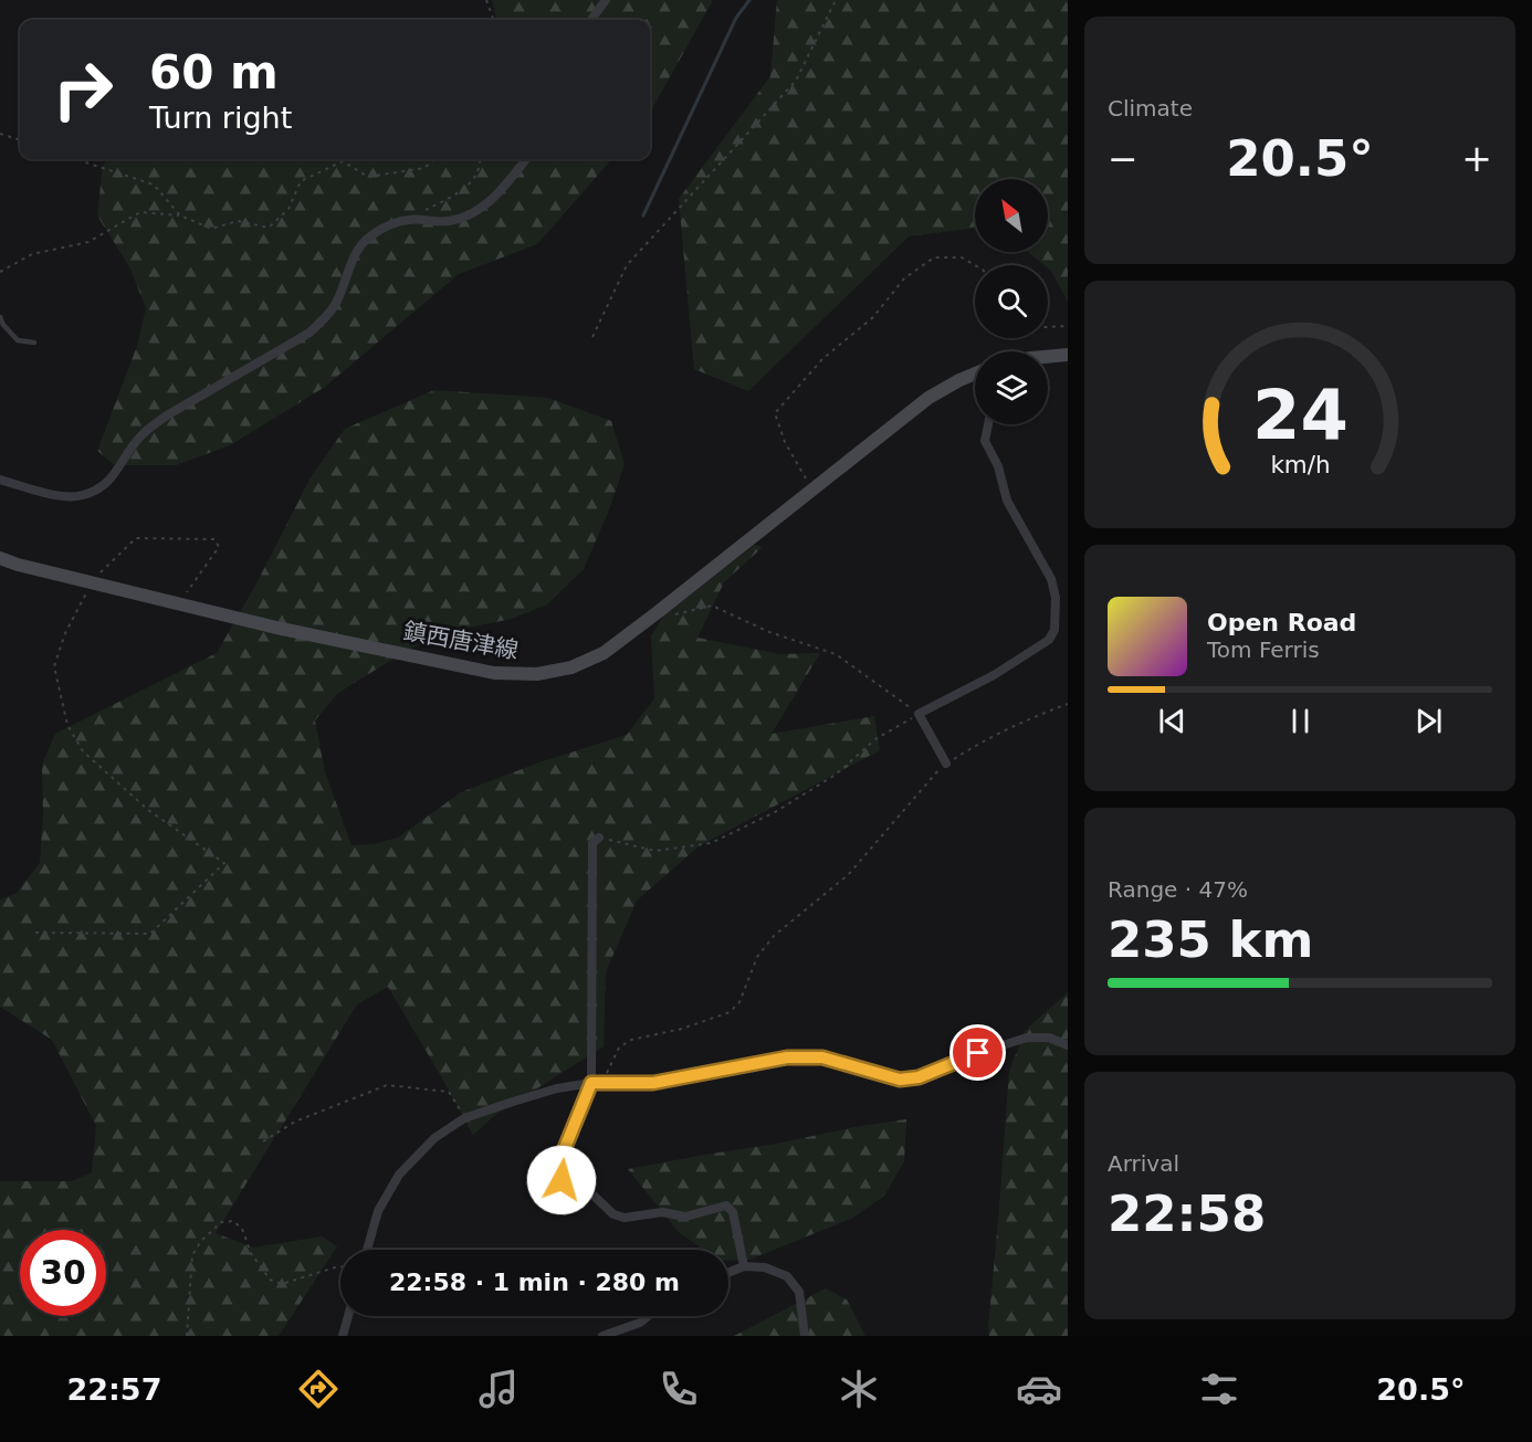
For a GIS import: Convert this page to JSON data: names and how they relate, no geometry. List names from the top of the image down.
{
  "streets": {
    "main road": ["鎮西唐津線"]
  },
  "north": "top left",
  "page": {
    "tile": [
      "Climate",
      ["Range · 47%", "235 km"],
      ["Arrival", "22:58"]
    ],
    "turn": ["60 m", "Turn right"],
    "heat": ["−", "20.5°", "+"],
    "song": ["Open Road", "Tom Ferris"],
    "limit": "30",
    "trip": "22:58 · 1 min · 280 m",
    "tabs": ["22:57", "20.5°"],
    "gauge": ["24", "km/h"]
  }
}
